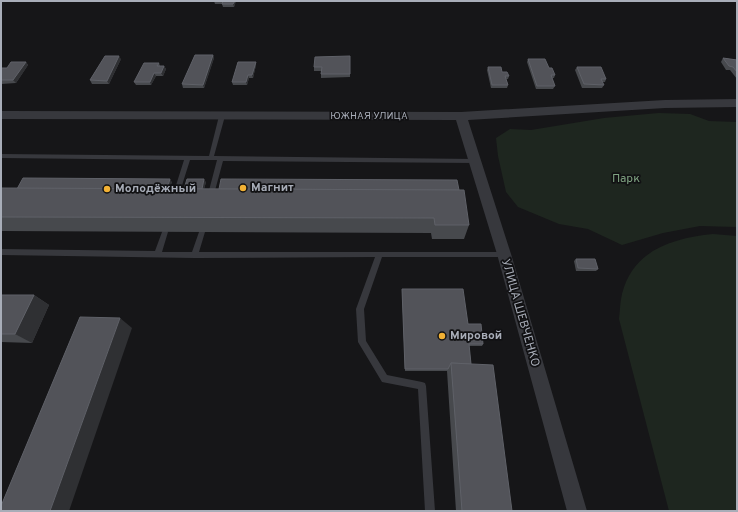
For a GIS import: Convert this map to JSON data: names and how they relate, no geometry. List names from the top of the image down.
{
  "streets": {
    "street": ["ЮЖНАЯ УЛИЦА", "УЛИЦА ШЕВЧЕНКО"]
  },
  "crossings": [
    ["ЮЖНАЯ УЛИЦА", "УЛИЦА ШЕВЧЕНКО"]
  ],
  "parks": ["Парк"],
  "places": ["Магнит", "Молодёжный", "Мировой"]
}
